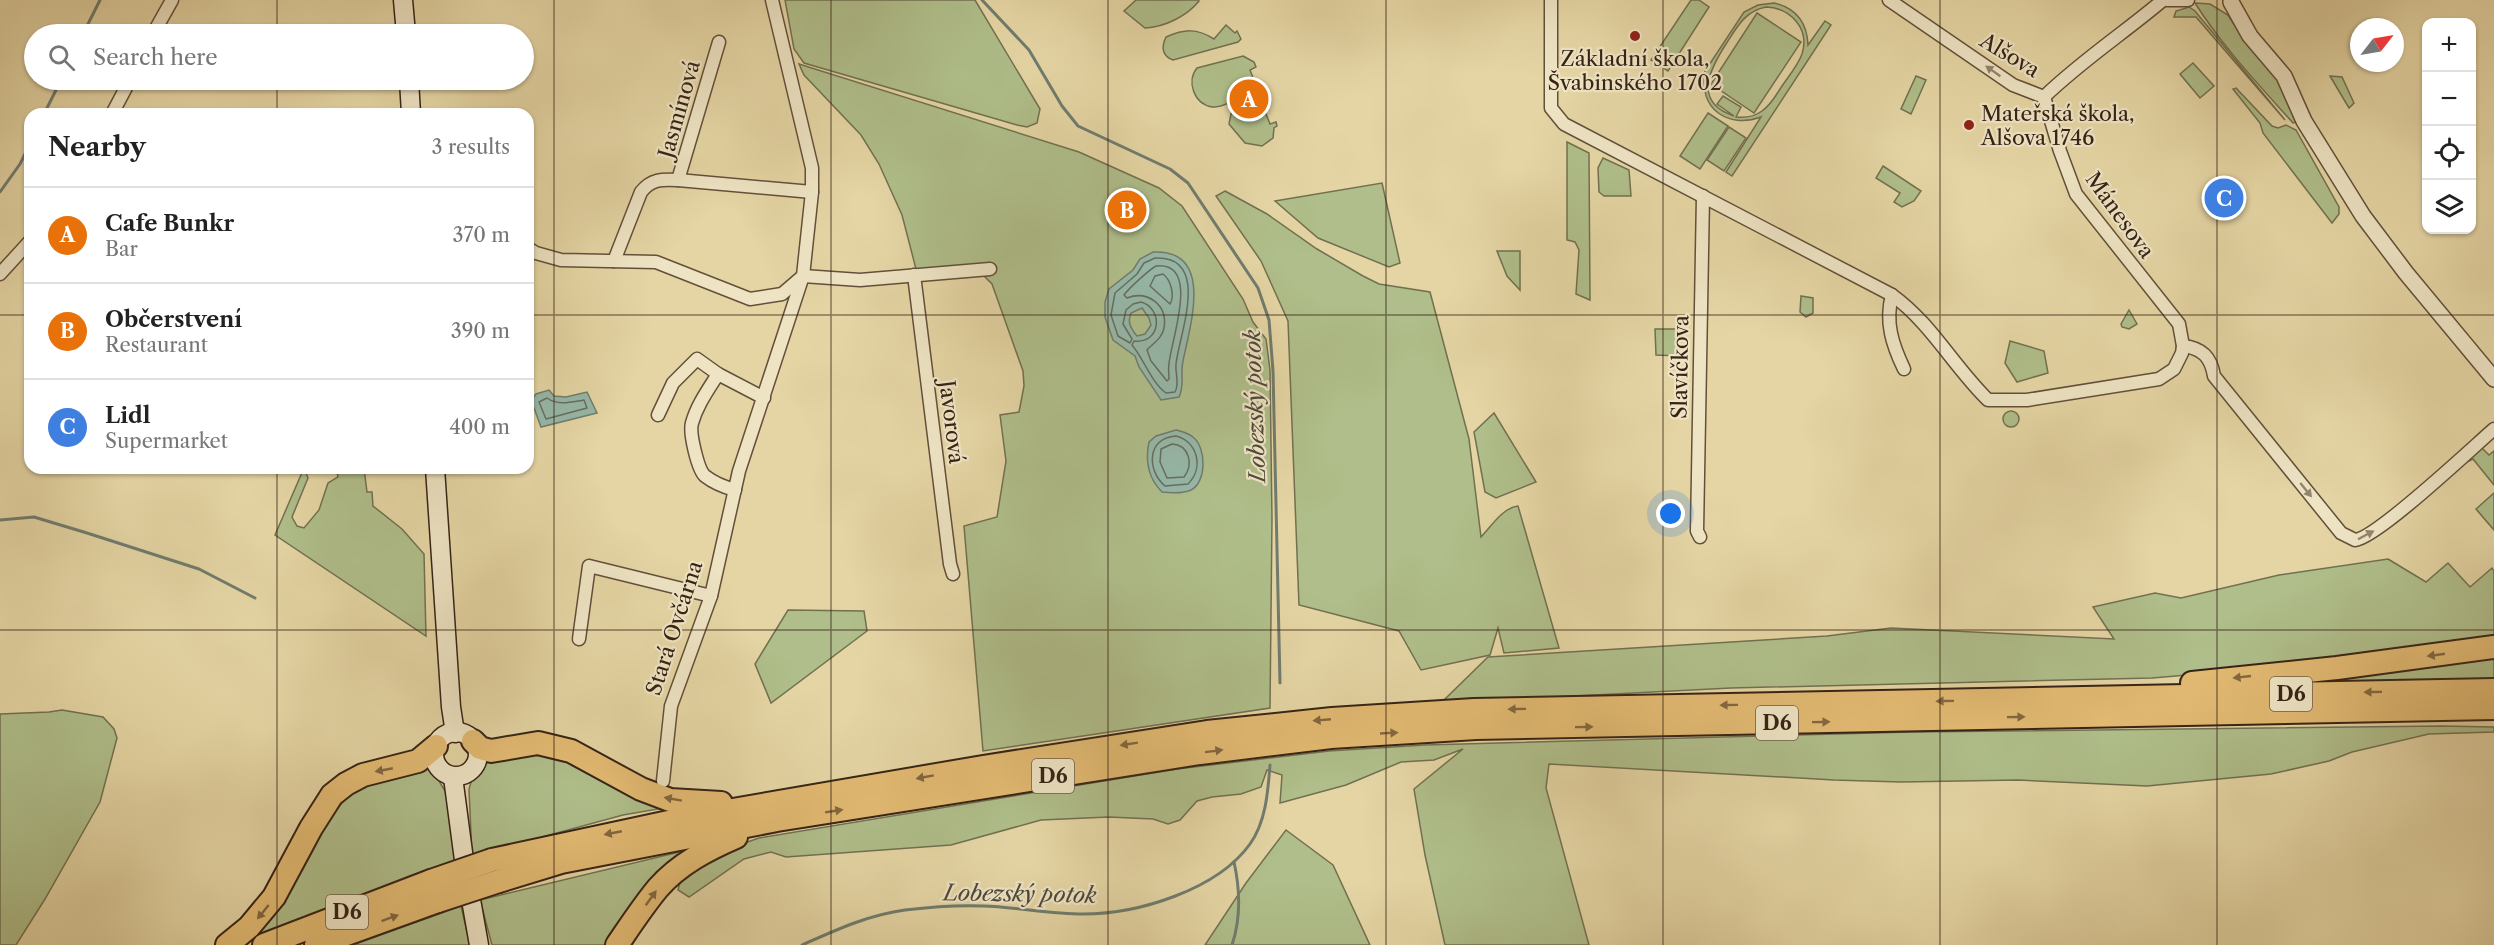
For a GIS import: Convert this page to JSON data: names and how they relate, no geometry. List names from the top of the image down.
{
  "streets": {
    "highway": ["D6"],
    "street": [
      "Alšova",
      "Jasmínová",
      "Mánesova",
      "Slavíčkova",
      "Javorová",
      "Stará Ovčárna"
    ]
  },
  "crossings": [
    ["Alšova", "Mánesova"]
  ],
  "one_way": ["Alšova"],
  "water": ["Lobezský potok"],
  "places": ["Základní škola, Švabinského 1702", "Mateřská škola, Alšova 1746"],
  "north": "top right",
  "page": {
    "map_buttons": ["+", "−"],
    "search": "Search here",
    "pins": ["A", "C", "B"],
    "heading": ["Nearby", "3 results"],
    "list": [
      {
        "mark": "A",
        "name": "Cafe Bunkr",
        "note": "Bar",
        "value": "370 m"
      },
      {
        "mark": "B",
        "name": "Občerstvení",
        "note": "Restaurant",
        "value": "390 m"
      },
      {
        "mark": "C",
        "name": "Lidl",
        "note": "Supermarket",
        "value": "400 m"
      }
    ]
  }
}
